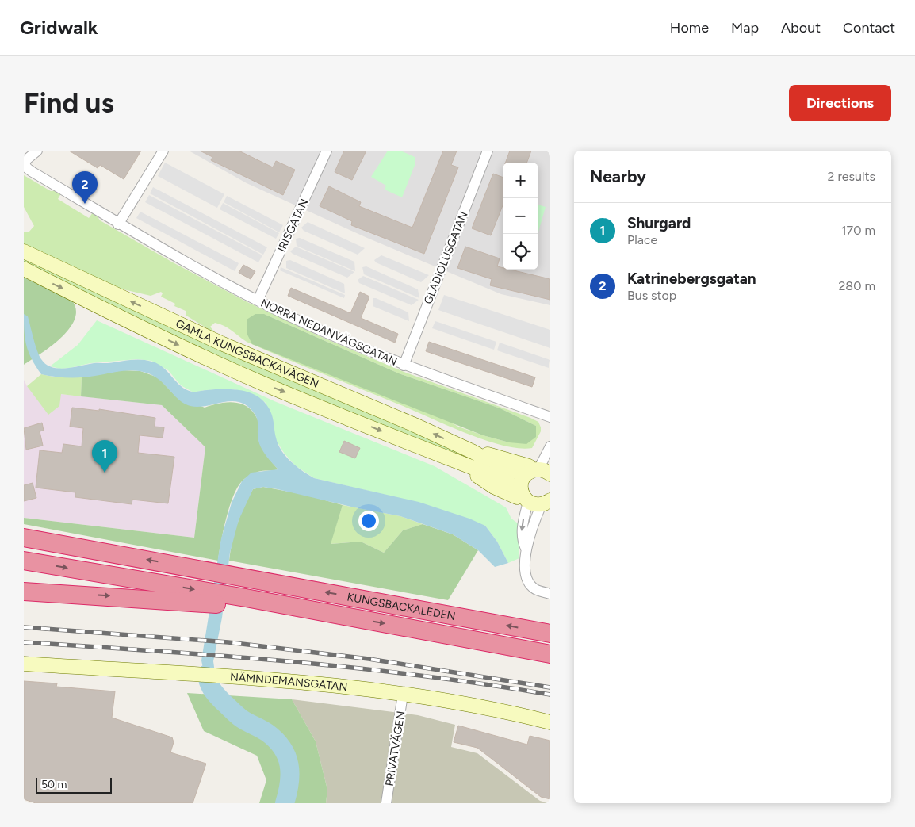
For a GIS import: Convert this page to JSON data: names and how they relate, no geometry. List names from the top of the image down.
{
  "streets": {
    "highway": ["KUNGSBACKALEDEN"],
    "main road": ["GAMLA KUNGSBACKAVÄGEN", "NÄMNDEMANSGATAN"],
    "street": [
      "IRISGATAN",
      "GLADIOLUSGATAN",
      "NORRA NEDANVÄGSGATAN",
      "PRIVATVÄGEN"
    ]
  },
  "crossings": [
    ["IRISGATAN", "NORRA NEDANVÄGSGATAN"],
    ["GLADIOLUSGATAN", "NORRA NEDANVÄGSGATAN"],
    ["NÄMNDEMANSGATAN", "PRIVATVÄGEN"]
  ],
  "scale_bar": "50 m",
  "page": {
    "header": "Gridwalk",
    "nav": [
      "Home",
      "Map",
      "About",
      "Contact"
    ],
    "buttons": "Directions",
    "title": "Find us",
    "heading": ["Nearby", "2 results"],
    "map_buttons": ["+", "−"],
    "pins": ["2", "1"],
    "list": [
      {
        "mark": "1",
        "name": "Shurgard",
        "note": "Place",
        "value": "170 m"
      },
      {
        "mark": "2",
        "name": "Katrinebergsgatan",
        "note": "Bus stop",
        "value": "280 m"
      }
    ],
    "scale": "50 m"
  }
}
